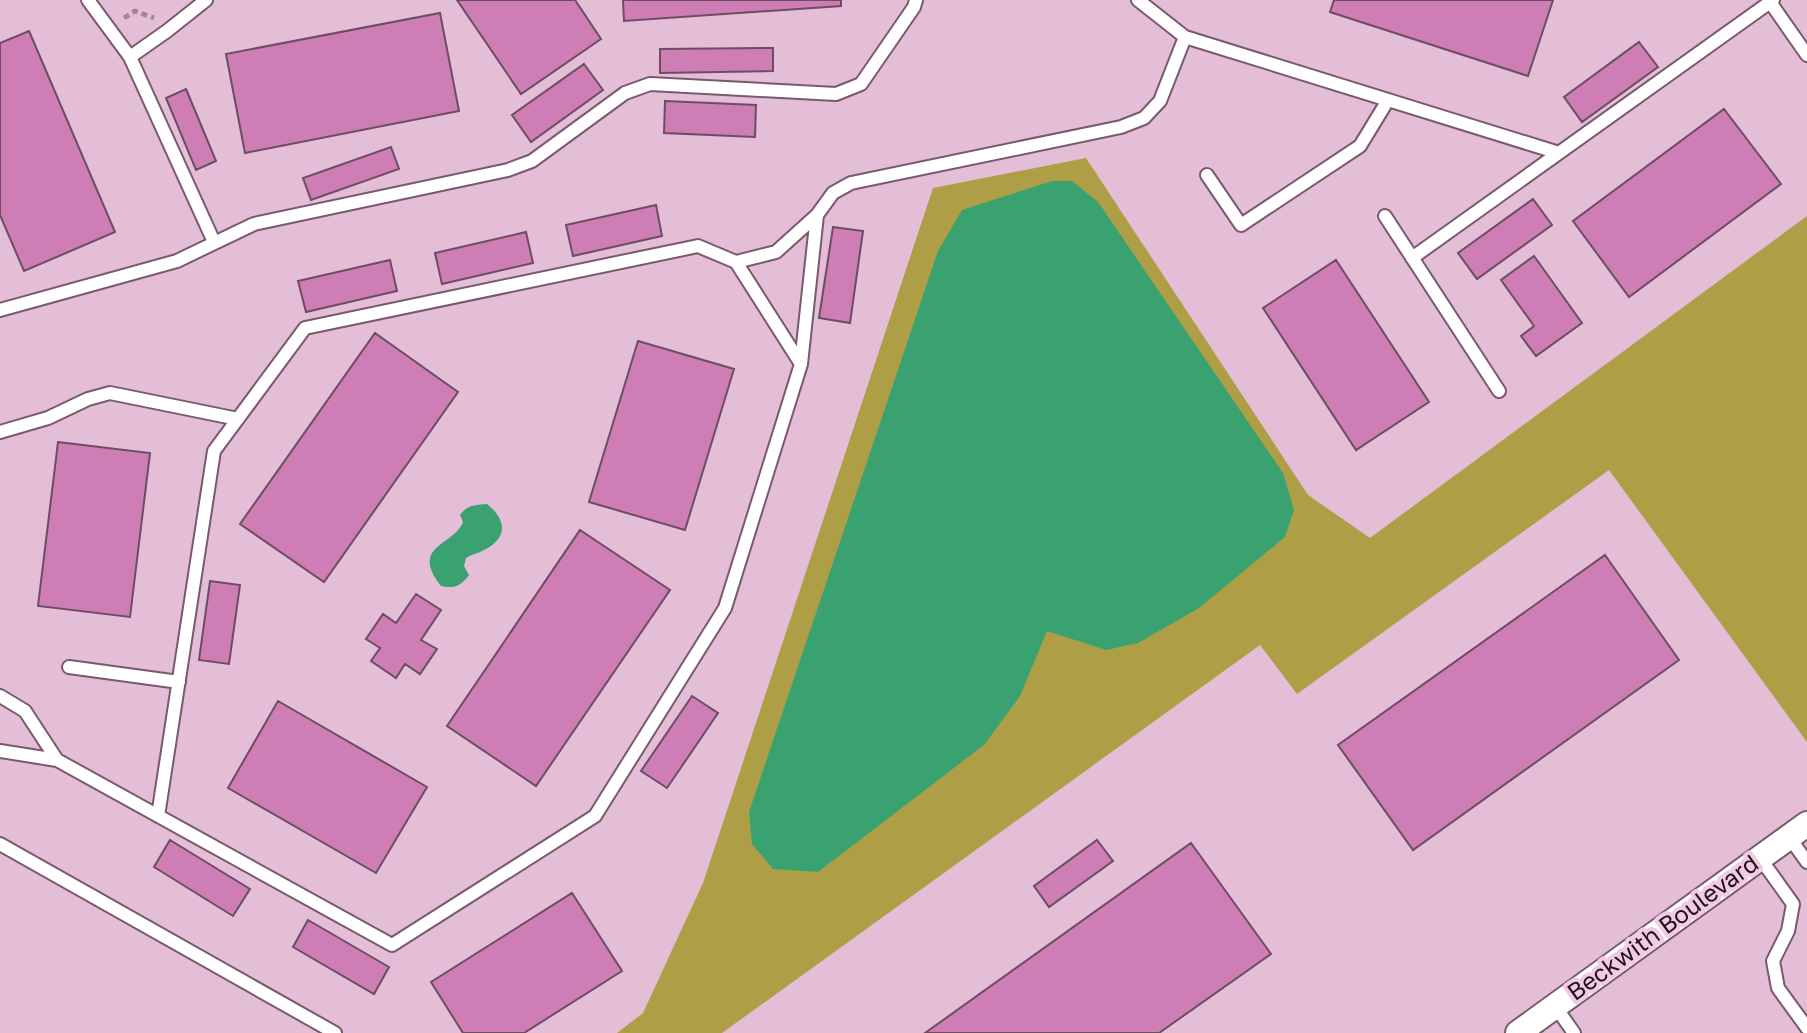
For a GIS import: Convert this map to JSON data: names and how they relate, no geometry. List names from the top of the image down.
{
  "streets": {
    "street": ["Beckwith Boulevard"]
  }
}
